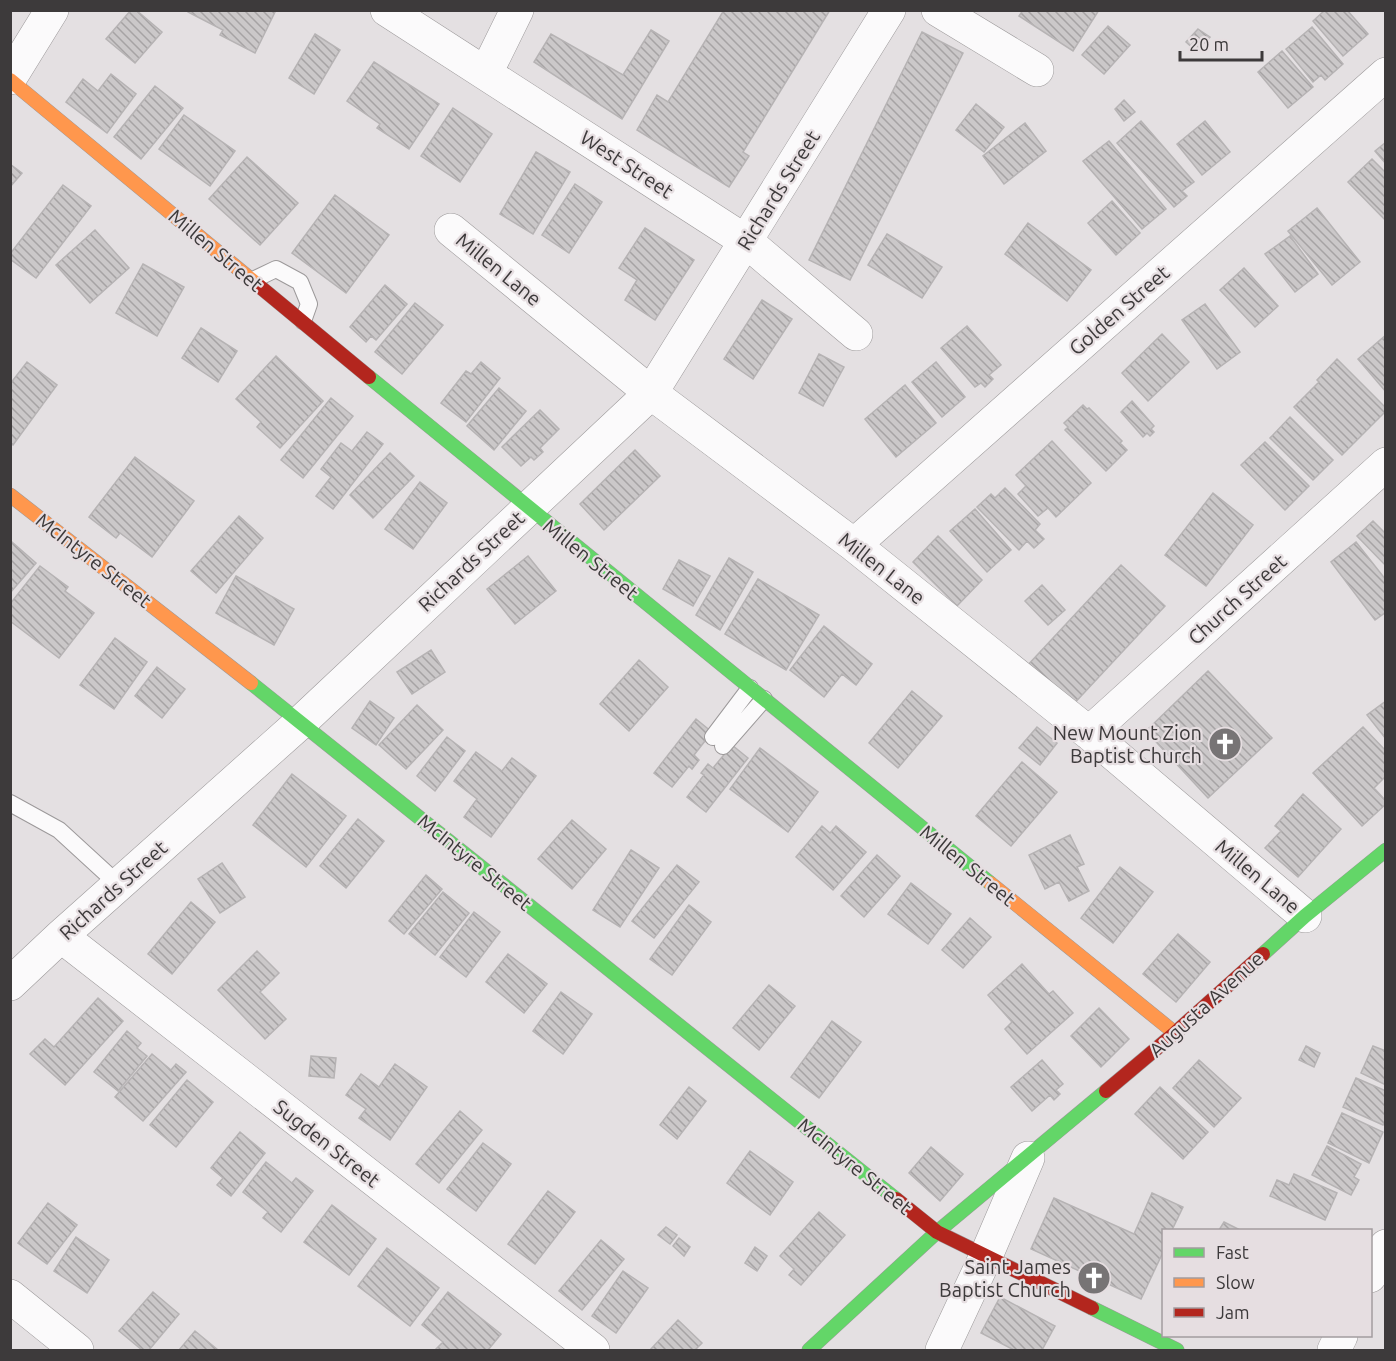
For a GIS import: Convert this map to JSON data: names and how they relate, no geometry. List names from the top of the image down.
{
  "streets": {
    "street": [
      "West Street",
      "Richards Street",
      "Millen Street",
      "Millen Lane",
      "Golden Street",
      "McIntyre Street",
      "Church Street",
      "Augusta Avenue",
      "Sugden Street"
    ]
  },
  "crossings": [
    ["West Street", "Richards Street"],
    ["Richards Street", "Millen Street"],
    ["Richards Street", "Millen Lane"],
    ["Richards Street", "McIntyre Street"],
    ["Richards Street", "Sugden Street"],
    ["Millen Street", "Augusta Avenue"],
    ["Millen Lane", "Golden Street"],
    ["Millen Lane", "Church Street"],
    ["Millen Lane", "Augusta Avenue"],
    ["McIntyre Street", "Augusta Avenue"]
  ],
  "places": {
    "church": ["New Mount Zion Baptist Church", "Saint James Baptist Church"]
  },
  "legend": ["Fast", "Slow", "Jam"],
  "scale_bar": "20 m"
}
